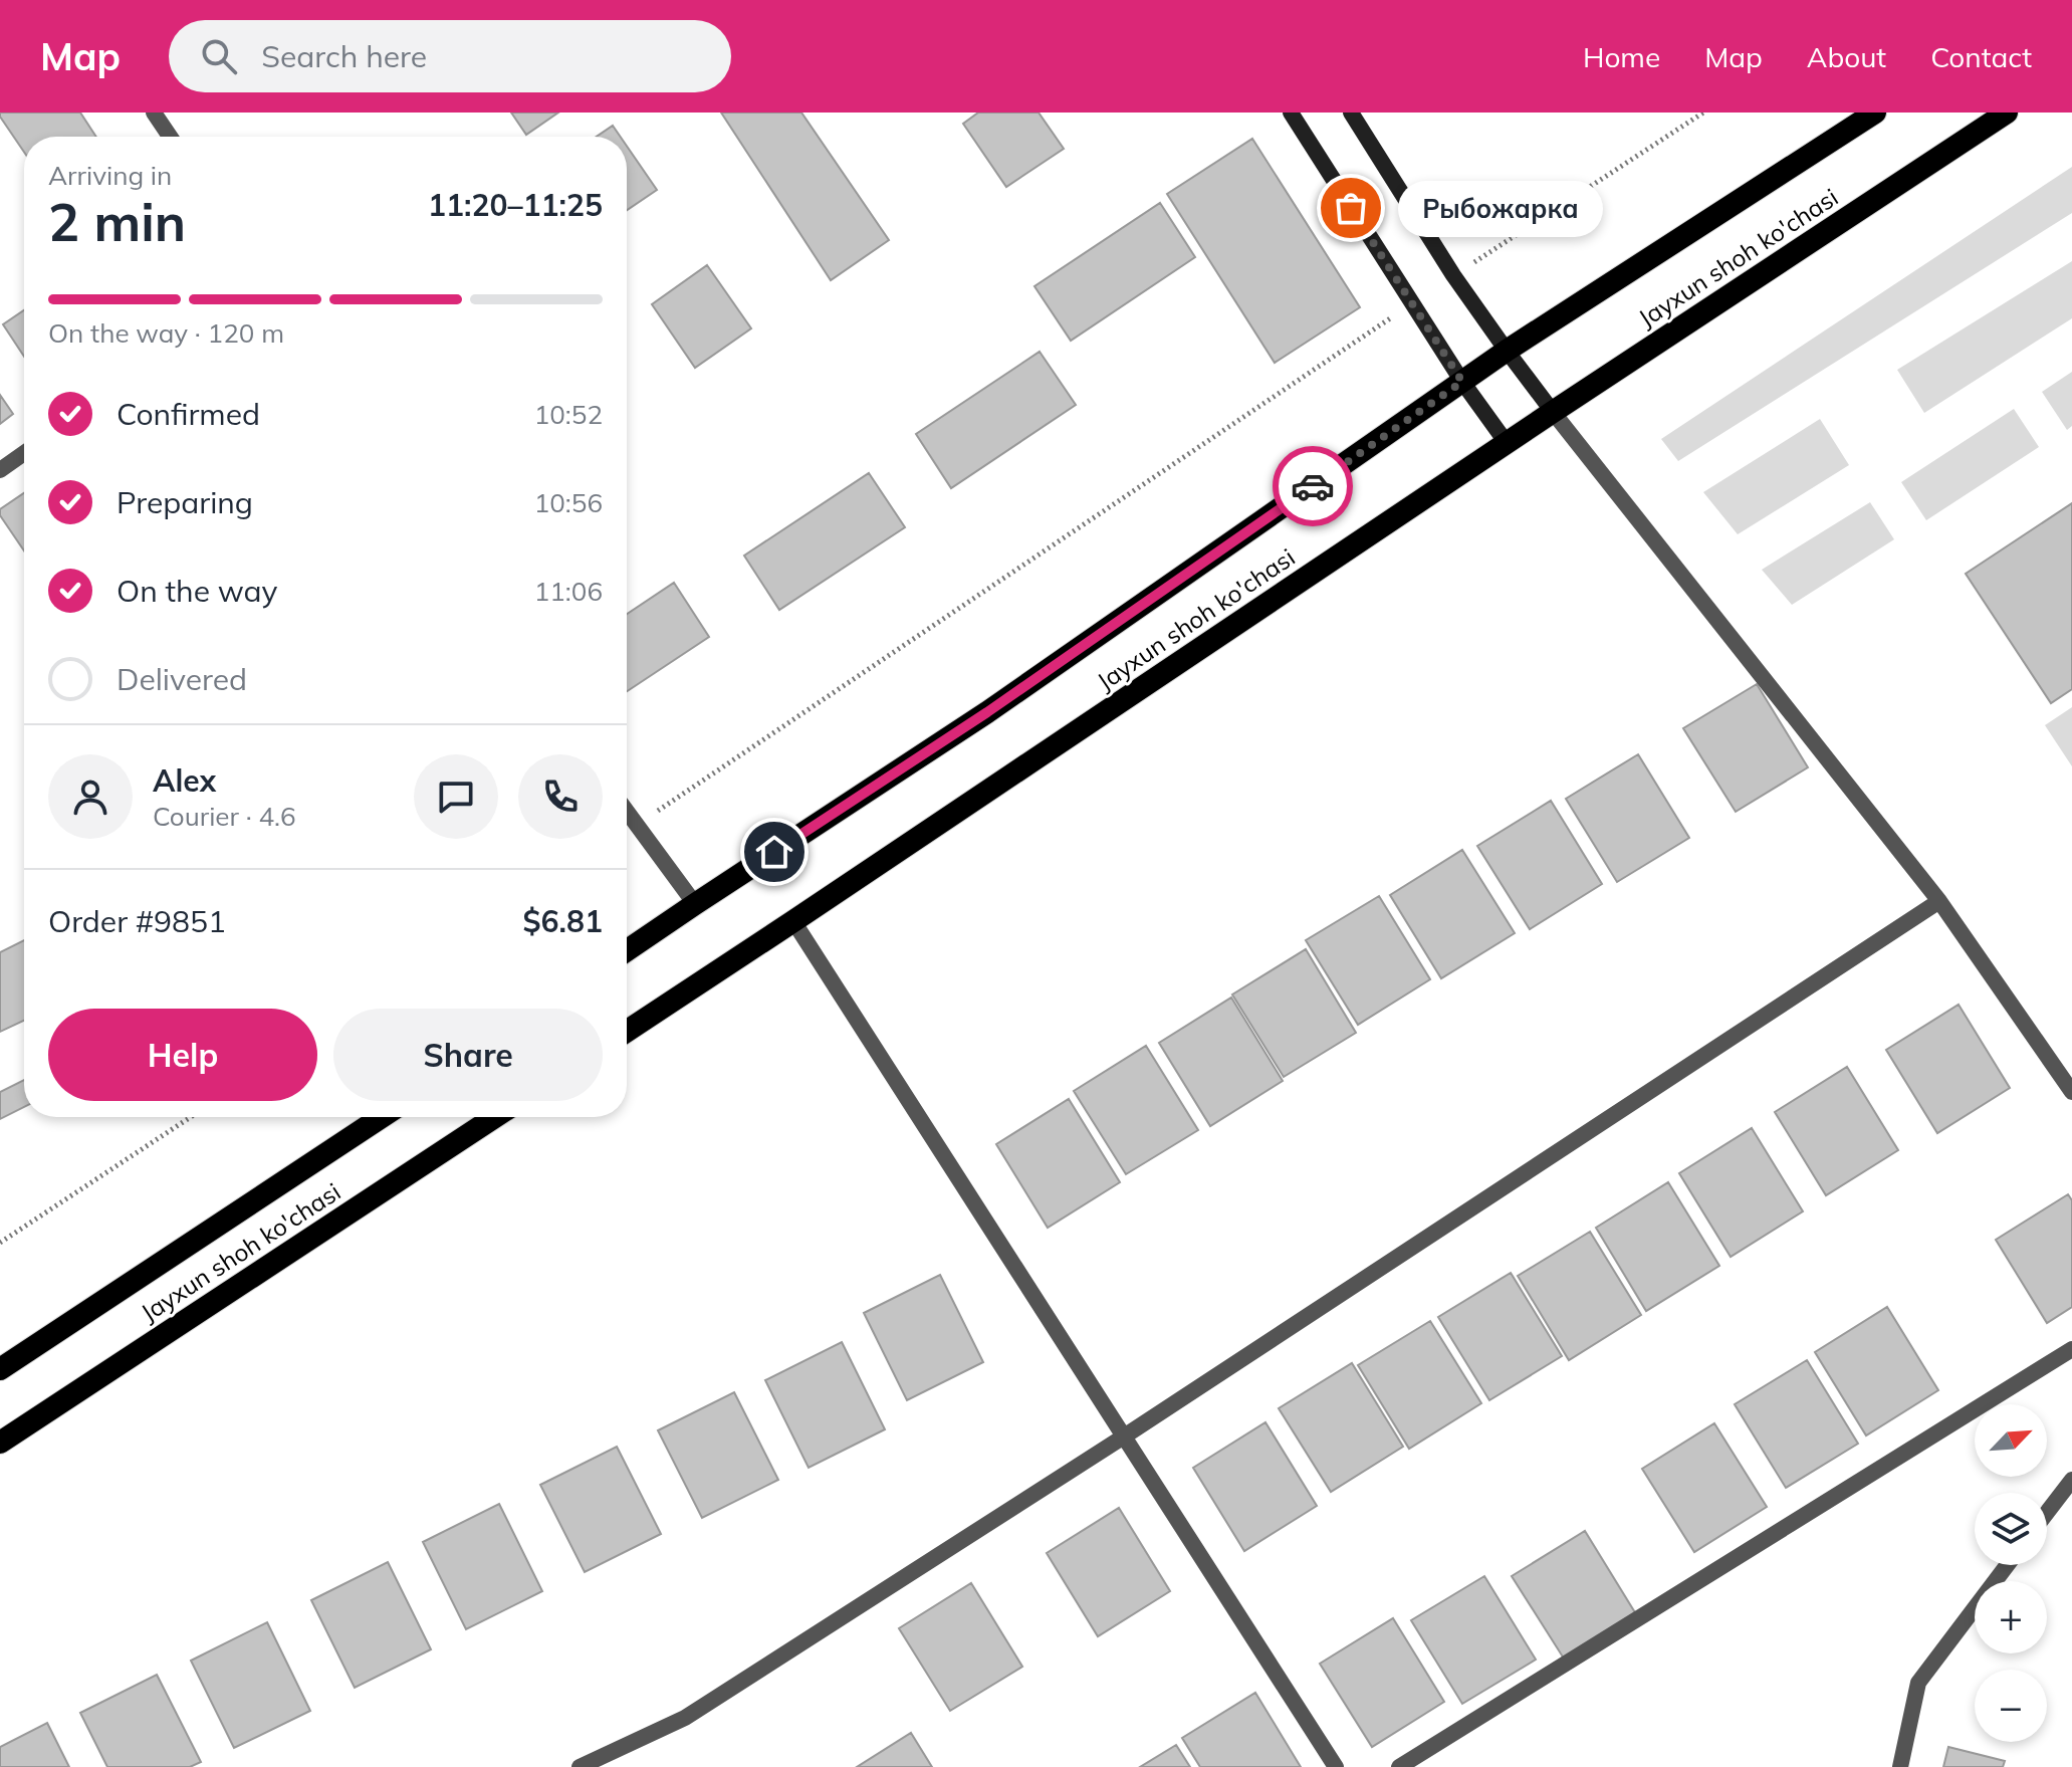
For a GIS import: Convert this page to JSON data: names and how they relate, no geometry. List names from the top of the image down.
{
  "streets": {
    "highway": ["Jayxun shoh ko'chasi"]
  },
  "places": ["Рыбожарка"],
  "north": "top right",
  "page": {
    "header": "Map",
    "search": "Search here",
    "nav": [
      "Home",
      "Map",
      "About",
      "Contact"
    ],
    "heading": ["2 min", "Arriving in", "11:20–11:25"],
    "panel": [
      "Alex",
      "Courier · 4.6",
      "Order #9851",
      "$6.81"
    ],
    "bubble": "Рыбожарка",
    "bar": "On the way · 120 m",
    "list": [
      ["Confirmed", "10:52"],
      ["Preparing", "10:56"],
      ["On the way", "11:06"],
      "Delivered"
    ],
    "buttons": ["Help", "Share"],
    "map_buttons": ["+", "−"]
  }
}
